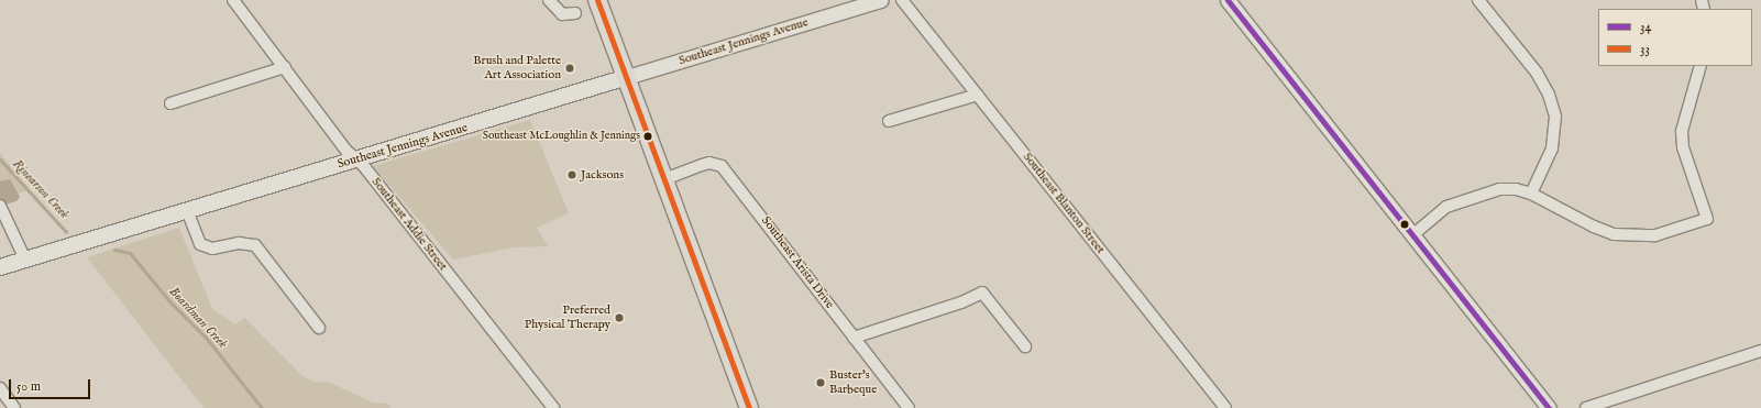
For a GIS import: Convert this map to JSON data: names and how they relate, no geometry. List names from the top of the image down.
{
  "streets": {
    "main road": ["Southeast Jennings Avenue"],
    "street": ["Southeast Blanton Street", "Southeast Addie Street", "Southeast Arista Drive"]
  },
  "crossings": [
    ["Southeast Jennings Avenue", "Southeast Addie Street"]
  ],
  "water": ["Rinearson Creek", "Boardman Creek"],
  "places": [
    "Brush and Palette Art Association",
    "Southeast McLoughlin & Jennings",
    "Jacksons",
    "Preferred Physical Therapy",
    "Buster's Barbeque"
  ],
  "lines": ["transit line 34", "transit line 33"],
  "legend": ["34", "33"],
  "scale_bar": "50 m"
}
